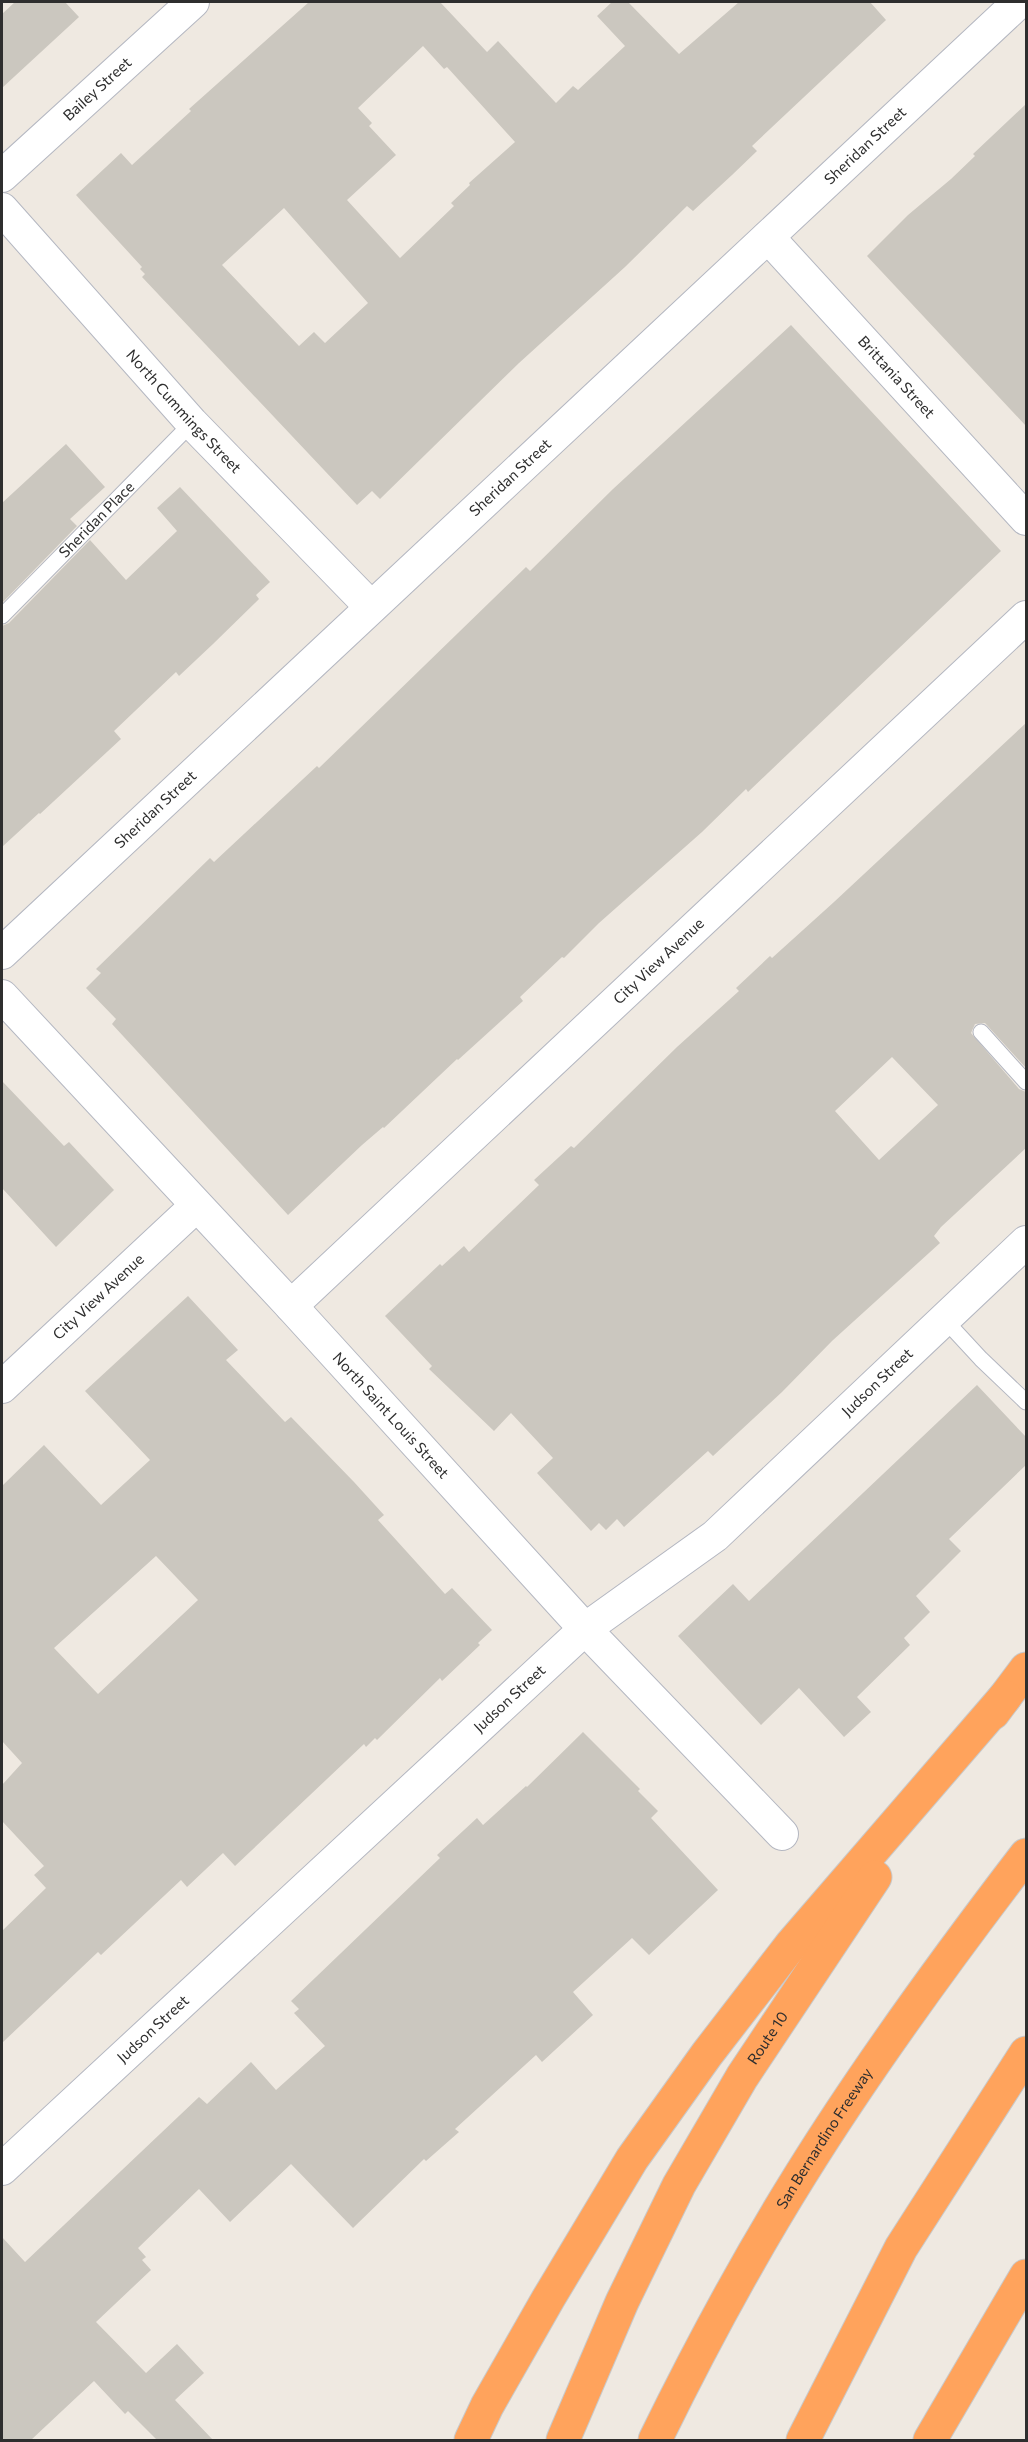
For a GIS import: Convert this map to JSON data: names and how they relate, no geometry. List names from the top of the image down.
{
  "streets": {
    "highway": ["Route 10", "San Bernardino Freeway"],
    "street": [
      "Bailey Street",
      "Sheridan Street",
      "Brittania Street",
      "North Cummings Street",
      "City View Avenue",
      "Judson Street",
      "North Saint Louis Street"
    ],
    "lane": ["Sheridan Place"]
  },
  "crossings": [
    ["Sheridan Street", "Brittania Street"],
    ["Sheridan Street", "North Cummings Street"],
    ["North Cummings Street", "Sheridan Place"],
    ["City View Avenue", "North Saint Louis Street"],
    ["Judson Street", "North Saint Louis Street"]
  ]
}
